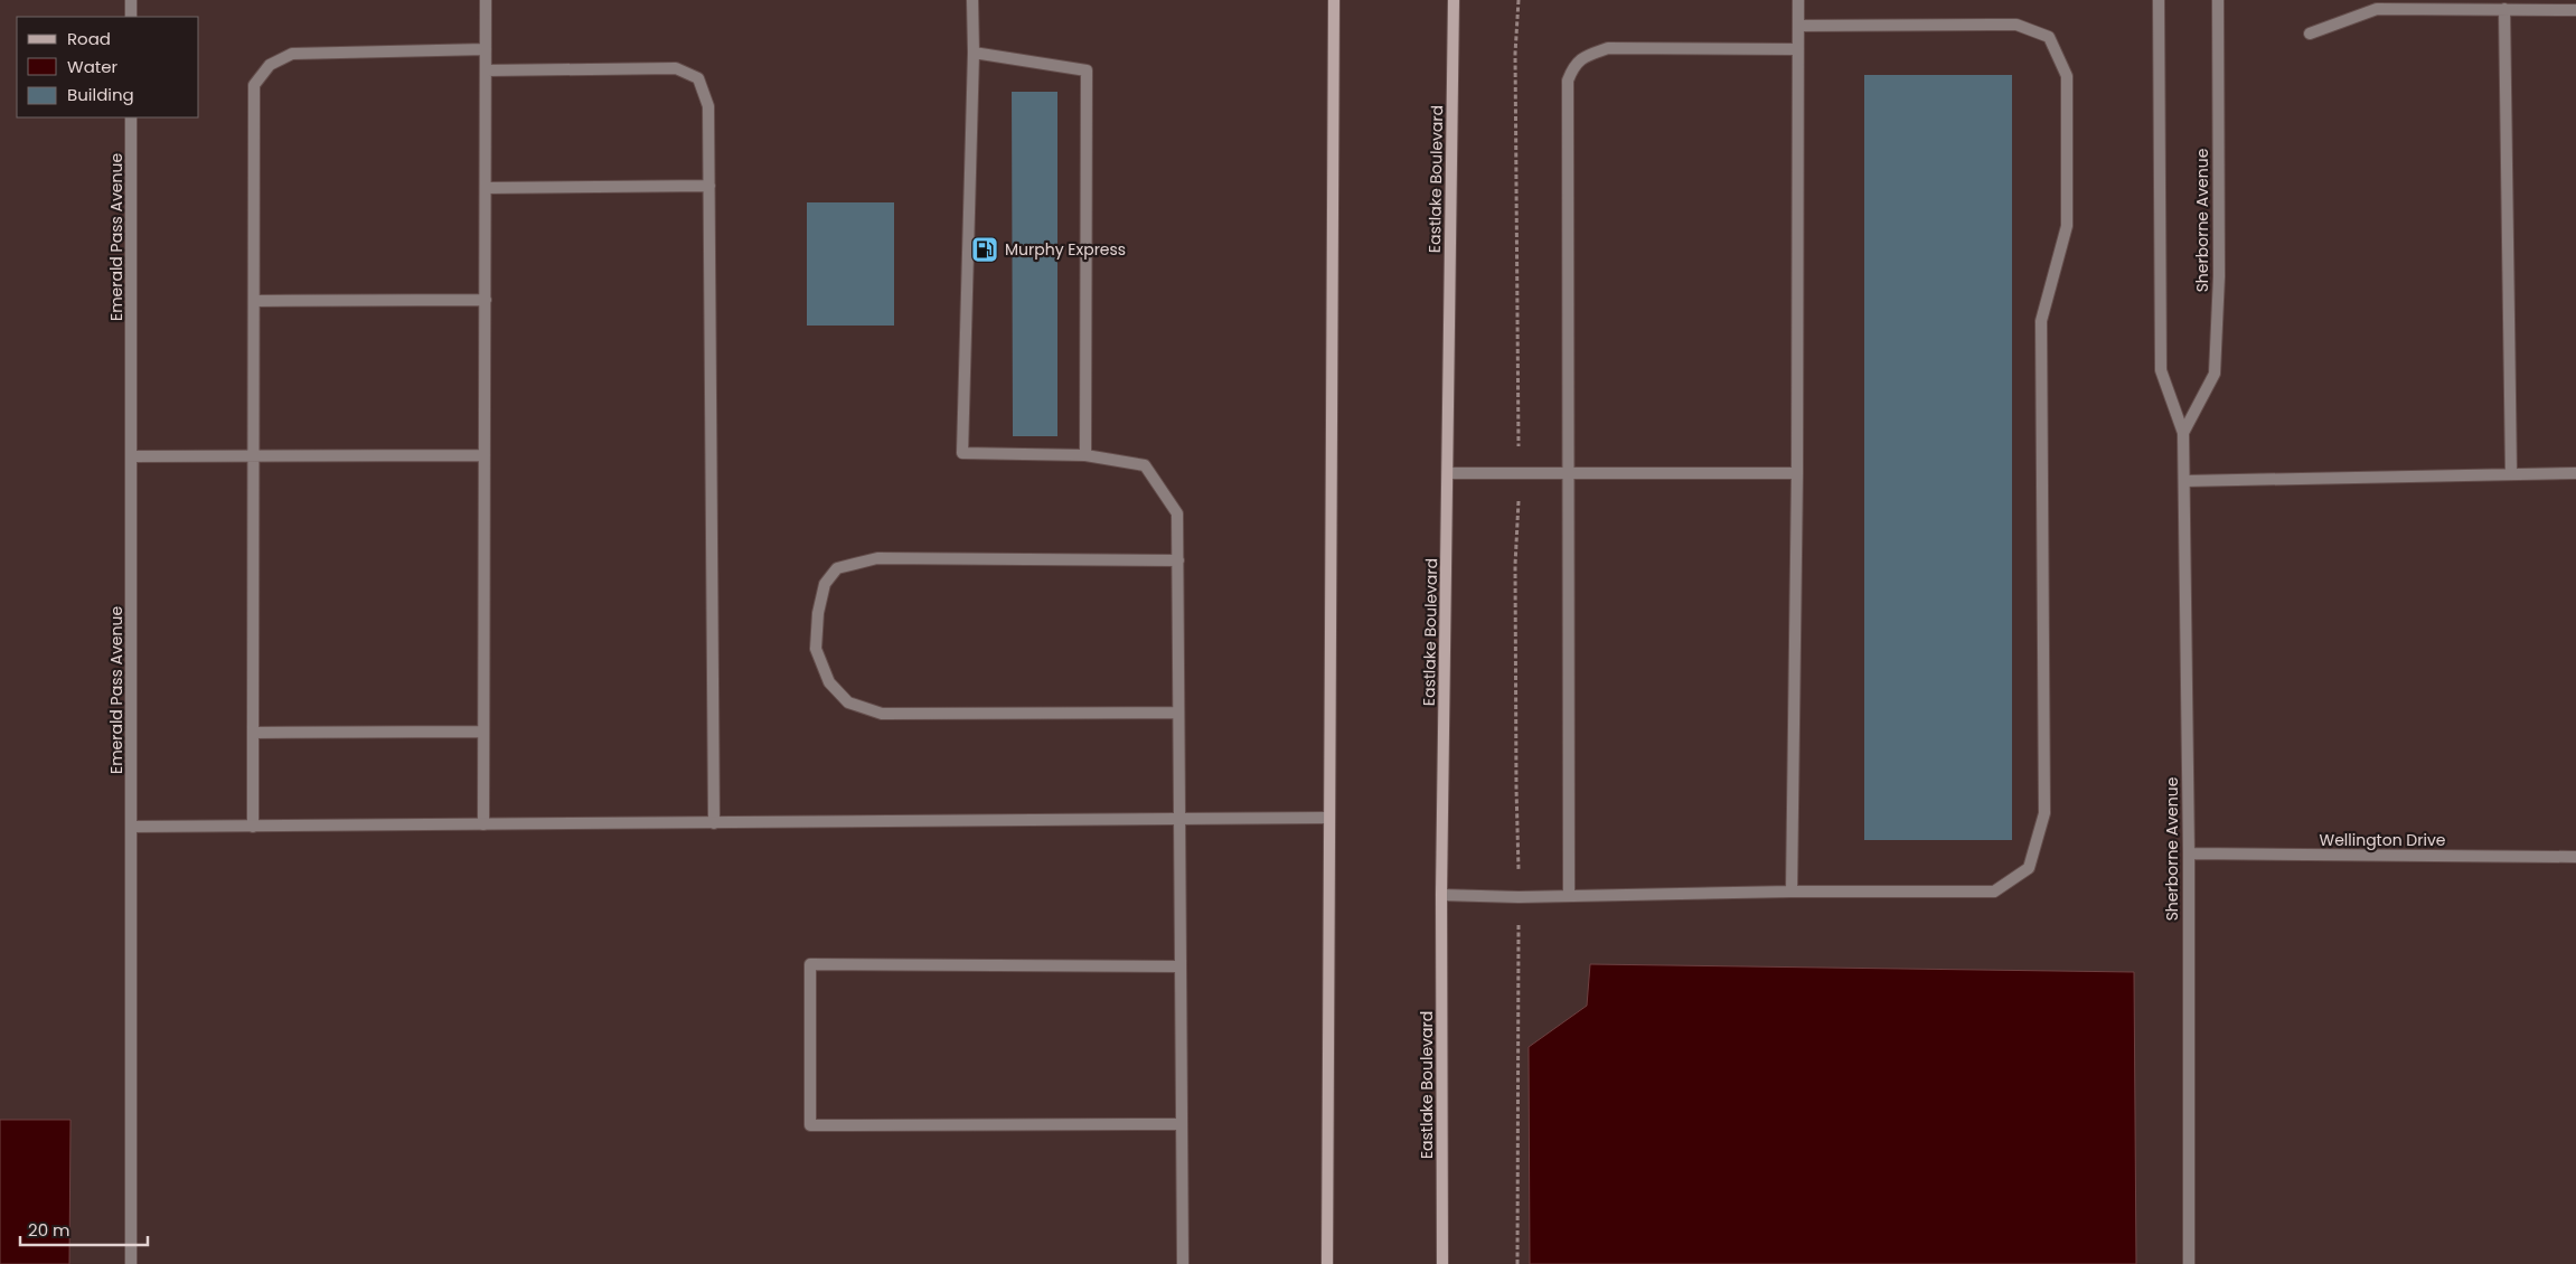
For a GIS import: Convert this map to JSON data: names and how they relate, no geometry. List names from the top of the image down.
{
  "streets": {
    "main road": ["Eastlake Boulevard"],
    "street": ["Sherborne Avenue", "Emerald Pass Avenue", "Wellington Drive"]
  },
  "crossings": [
    ["Sherborne Avenue", "Wellington Drive"]
  ],
  "places": {
    "fuel station": ["Murphy Express"]
  },
  "legend": ["Road", "Water", "Building"],
  "scale_bar": "20 m"
}
